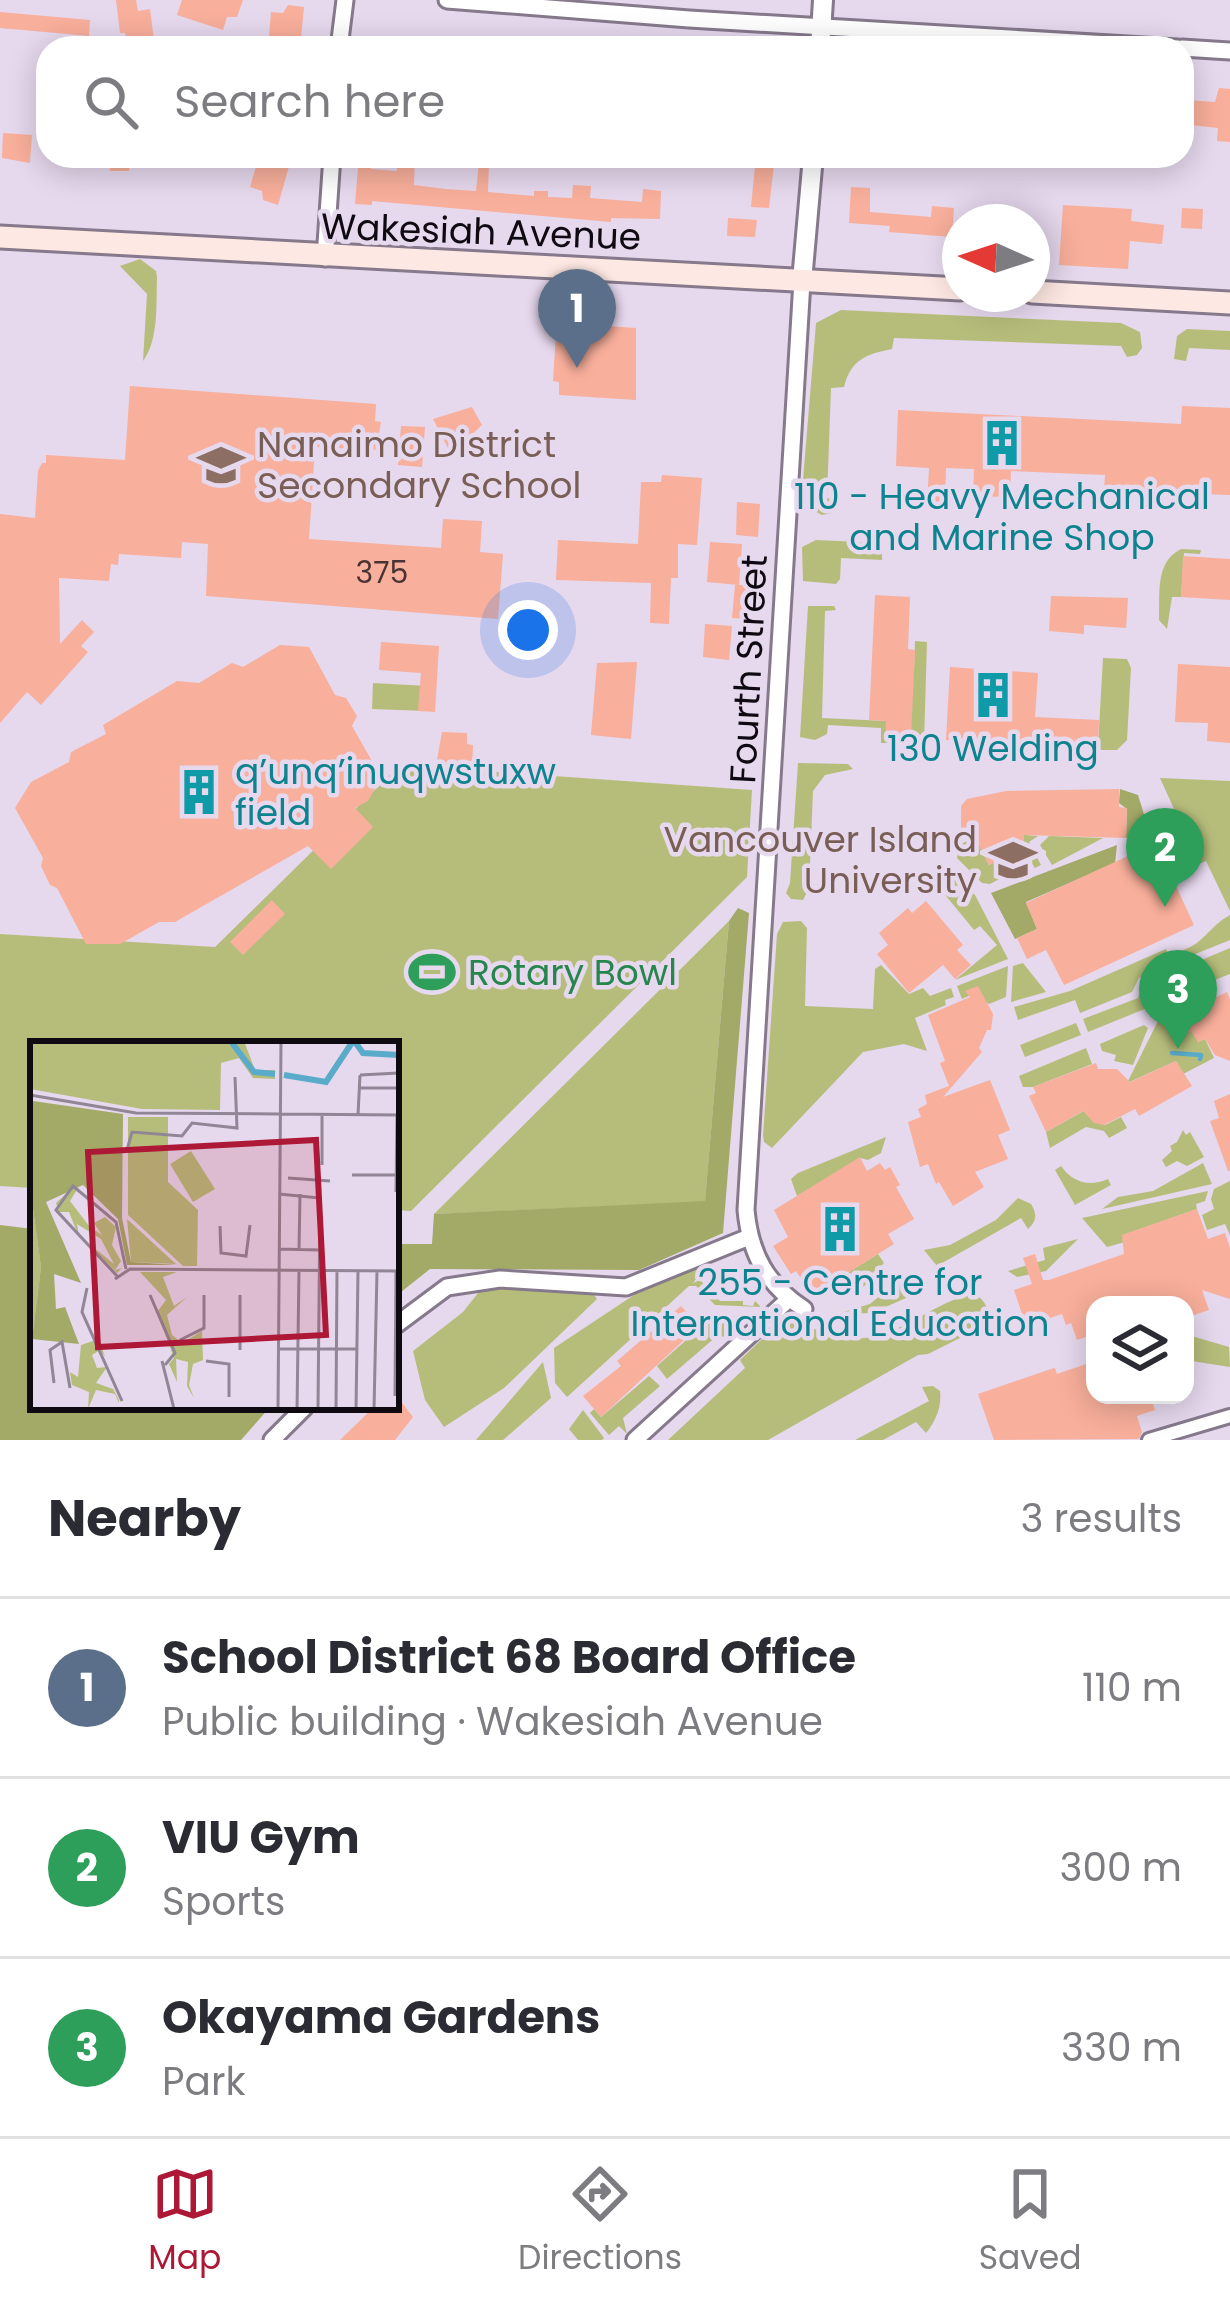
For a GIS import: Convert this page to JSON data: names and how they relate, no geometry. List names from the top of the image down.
{
  "streets": {
    "main road": ["Wakesiah Avenue"],
    "street": ["Fourth Street"]
  },
  "crossings": [
    ["Wakesiah Avenue", "Fourth Street"]
  ],
  "places": {
    "building": [
      "110 - Heavy Mechanical and Marine Shop",
      "130 Welding",
      "q’unq’inuqwstuxw field",
      "255 - Centre for International Education"
    ],
    "school or university": ["Nanaimo District Secondary School", "Vancouver Island University"],
    "sports": ["Rotary Bowl"]
  },
  "house_numbers": ["375"],
  "north": "left",
  "page": {
    "search": "Search here",
    "pins": ["1", "2", "3"],
    "heading": ["Nearby", "3 results"],
    "list": [
      {
        "mark": "1",
        "name": "School District 68 Board Office",
        "note": "Public building · Wakesiah Avenue",
        "value": "110 m"
      },
      {
        "mark": "2",
        "name": "VIU Gym",
        "note": "Sports",
        "value": "300 m"
      },
      {
        "mark": "3",
        "name": "Okayama Gardens",
        "note": "Park",
        "value": "330 m"
      }
    ],
    "nav": ["Map", "Directions", "Saved"]
  }
}
